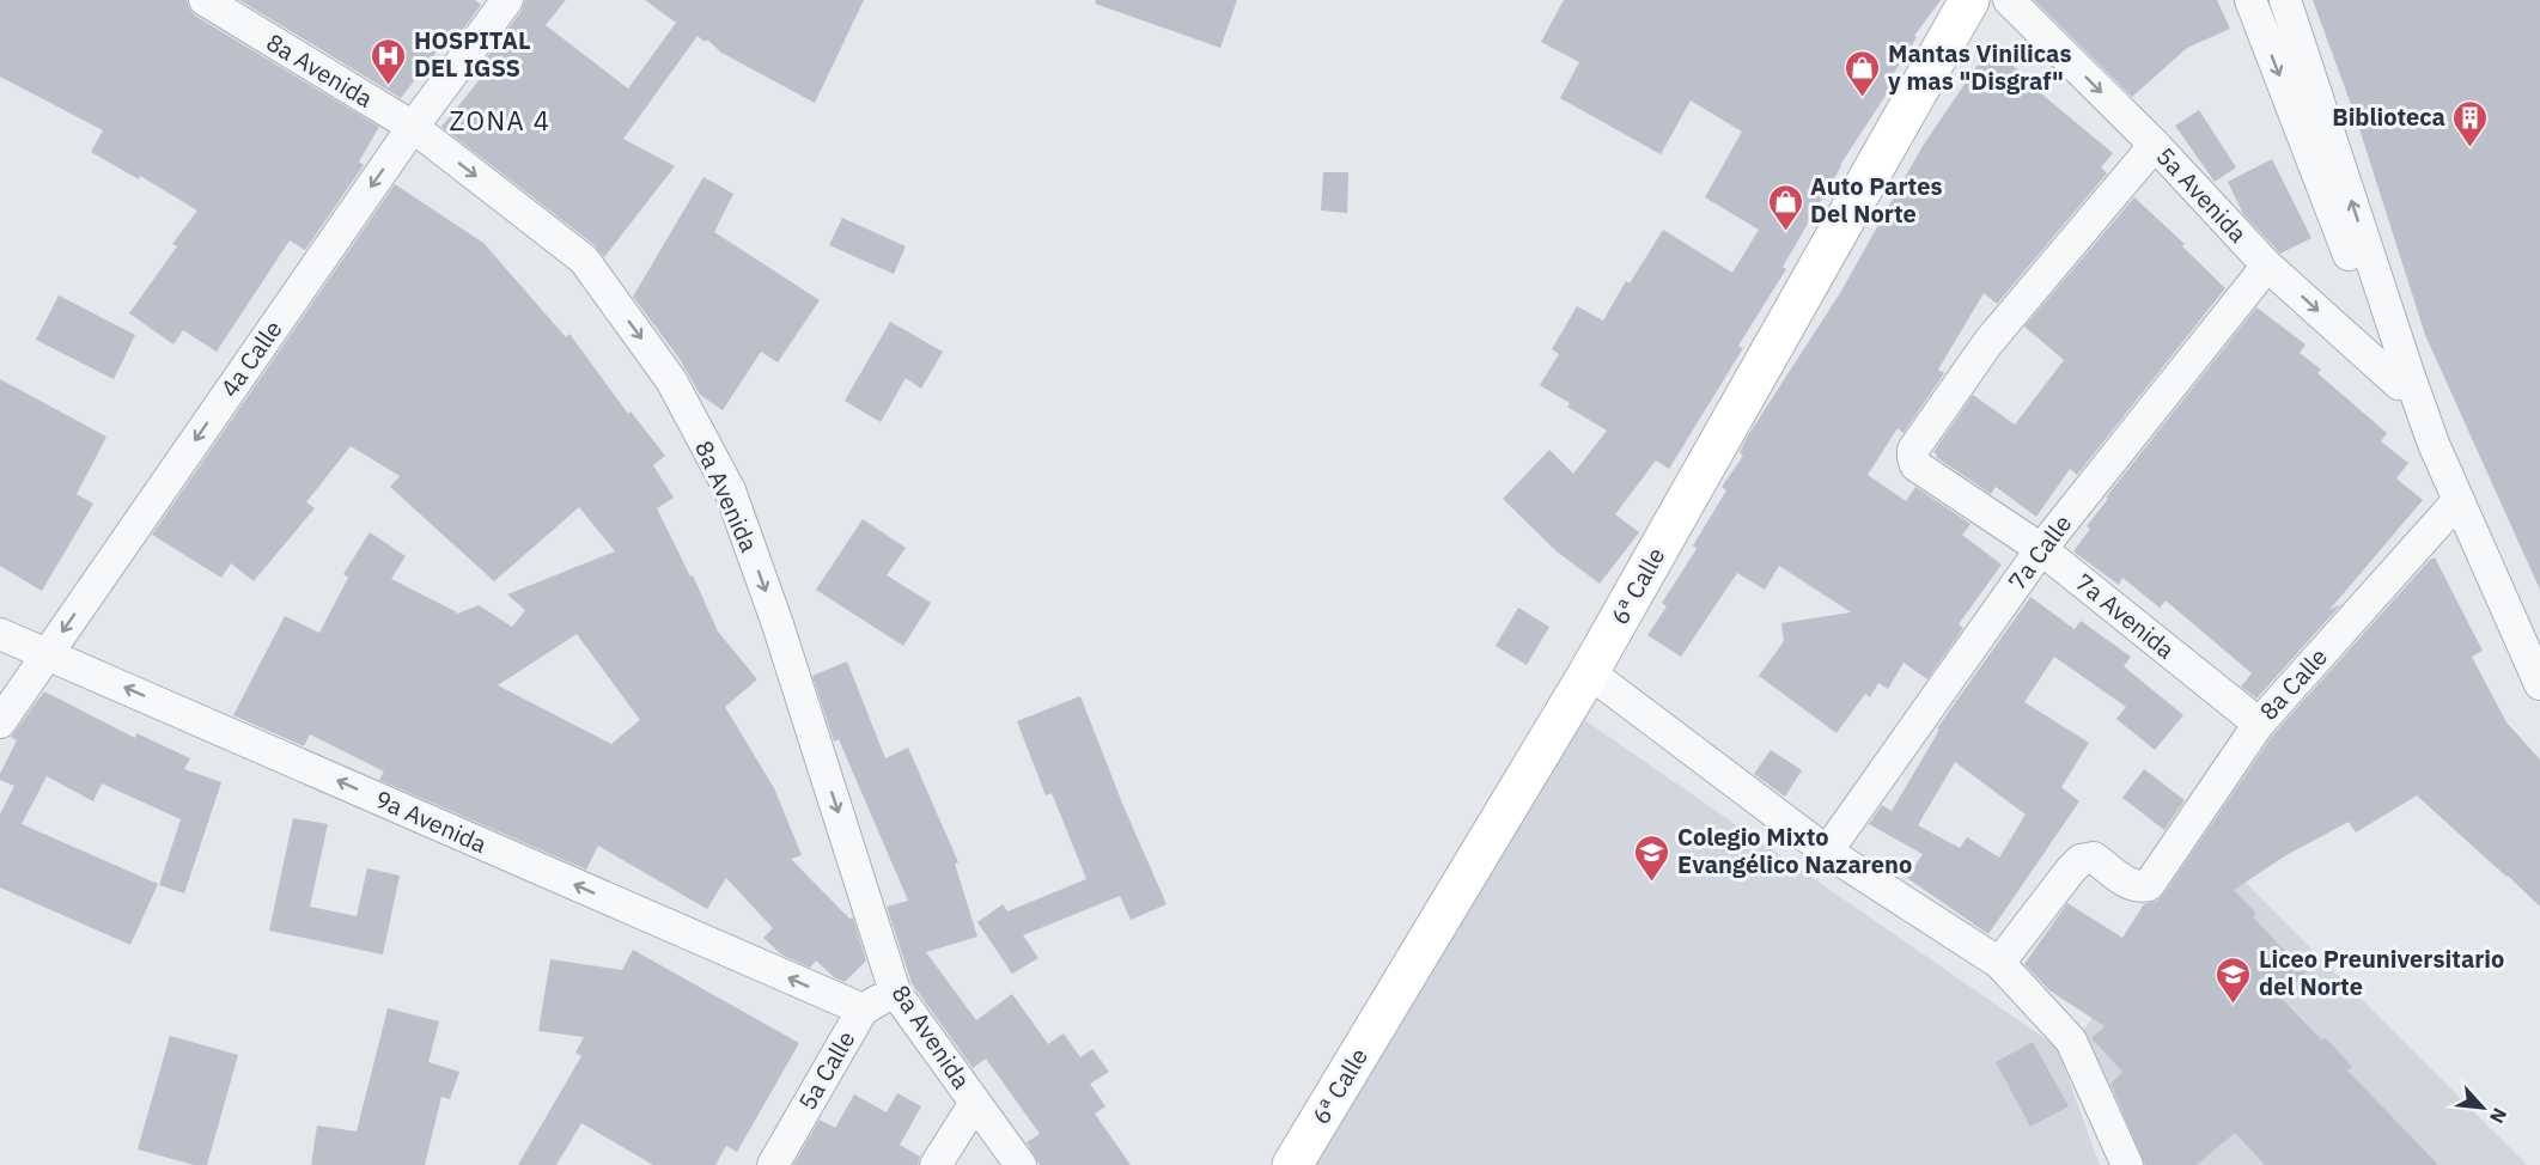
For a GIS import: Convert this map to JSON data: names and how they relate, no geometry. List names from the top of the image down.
{
  "streets": {
    "main road": ["6ª Calle"],
    "street": [
      "8a Avenida",
      "5a Avenida",
      "4a Calle",
      "7a Calle",
      "7a Avenida",
      "8a Calle",
      "9a Avenida",
      "5a Calle"
    ]
  },
  "crossings": [
    ["8a Avenida", "4a Calle"],
    ["8a Avenida", "5a Calle"],
    ["5a Avenida", "7a Calle"],
    ["5a Avenida", "7a Avenida"],
    ["4a Calle", "9a Avenida"],
    ["7a Calle", "7a Avenida"],
    ["7a Avenida", "8a Calle"],
    ["9a Avenida", "5a Calle"]
  ],
  "one_way": ["8a Avenida", "4a Calle", "9a Avenida"],
  "districts": ["ZONA 4"],
  "places": {
    "hospital": ["HOSPITAL DEL IGSS"],
    "shop": ["Mantas Vinilicas y mas \"Disgraf\"", "Auto Partes Del Norte"],
    "building": ["Biblioteca"],
    "school or university": ["Colegio Mixto Evangélico Nazareno", "Liceo Preuniversitario del Norte"]
  },
  "north": "bottom right"
}
